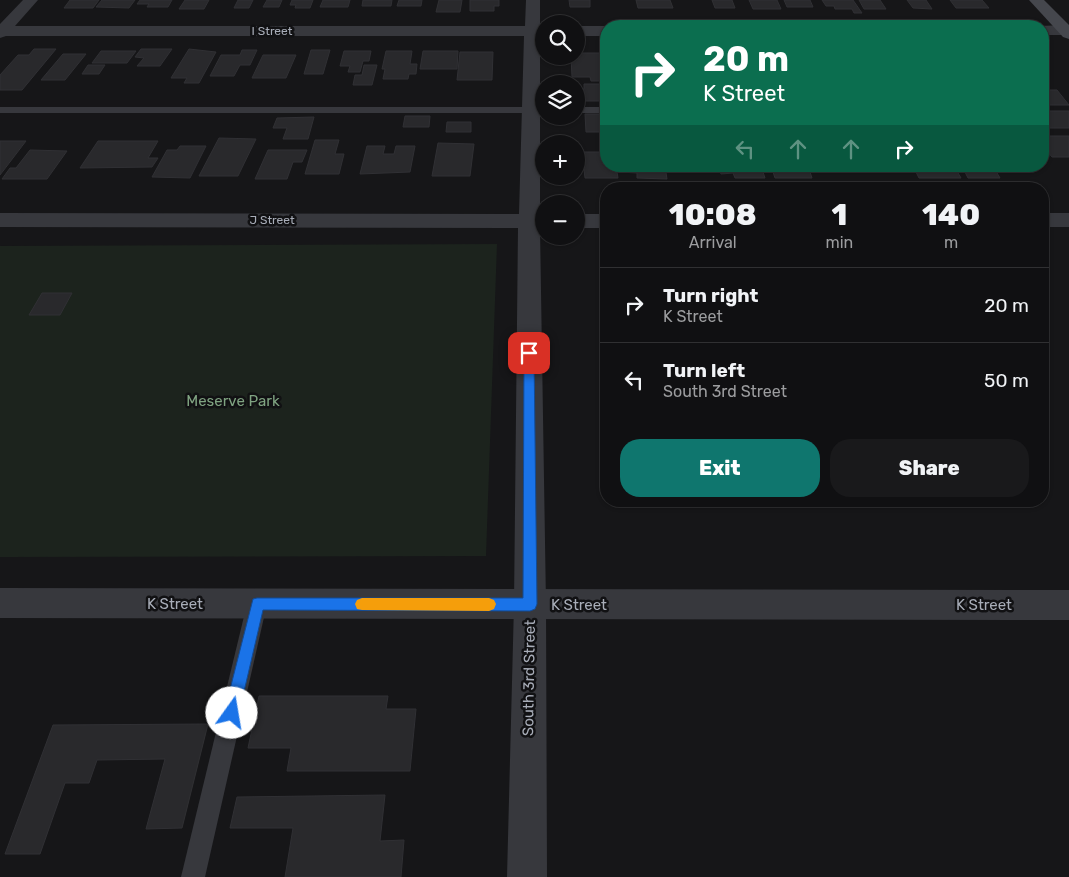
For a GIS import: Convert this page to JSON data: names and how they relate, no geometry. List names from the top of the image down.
{
  "streets": {
    "street": [
      "I Street",
      "J Street",
      "K Street",
      "South 3rd Street"
    ]
  },
  "crossings": [
    ["K Street", "South 3rd Street"]
  ],
  "parks": ["Meserve Park"],
  "page": {
    "map_buttons": ["+", "−"],
    "turn": ["20 m", "K Street"],
    "eta": [
      "10:08",
      "Arrival",
      "1",
      "min",
      "140",
      "m"
    ],
    "list": [
      {
        "name": "Turn right",
        "note": "K Street",
        "value": "20 m"
      },
      {
        "name": "Turn left",
        "note": "South 3rd Street",
        "value": "50 m"
      }
    ],
    "buttons": ["Exit", "Share"]
  }
}
